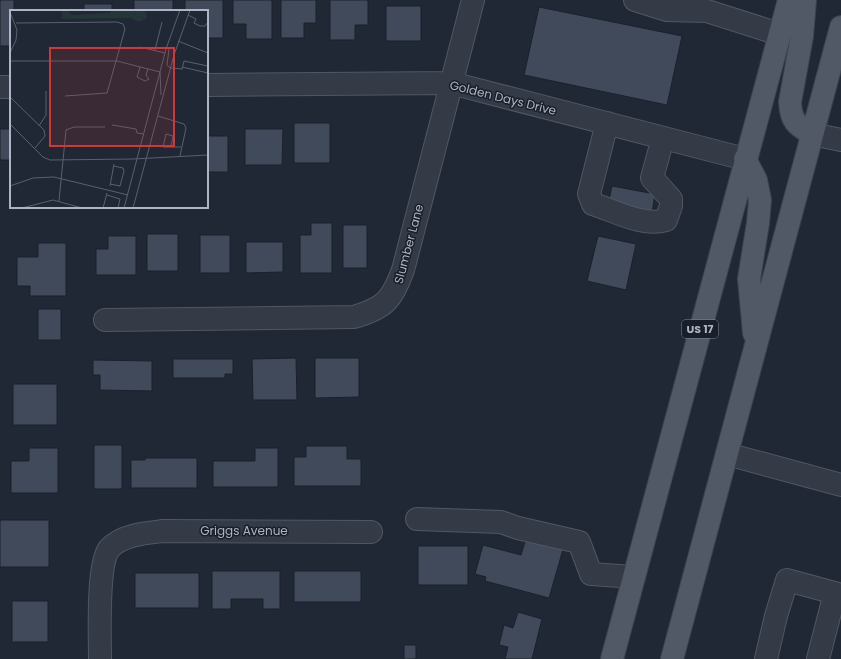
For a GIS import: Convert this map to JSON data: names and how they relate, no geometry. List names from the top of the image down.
{
  "streets": {
    "main road": ["US 17"],
    "street": ["Golden Days Drive", "Slumber Lane", "Griggs Avenue"]
  },
  "crossings": [
    ["Golden Days Drive", "Slumber Lane"],
    ["Golden Days Drive", "US 17"]
  ]
}
